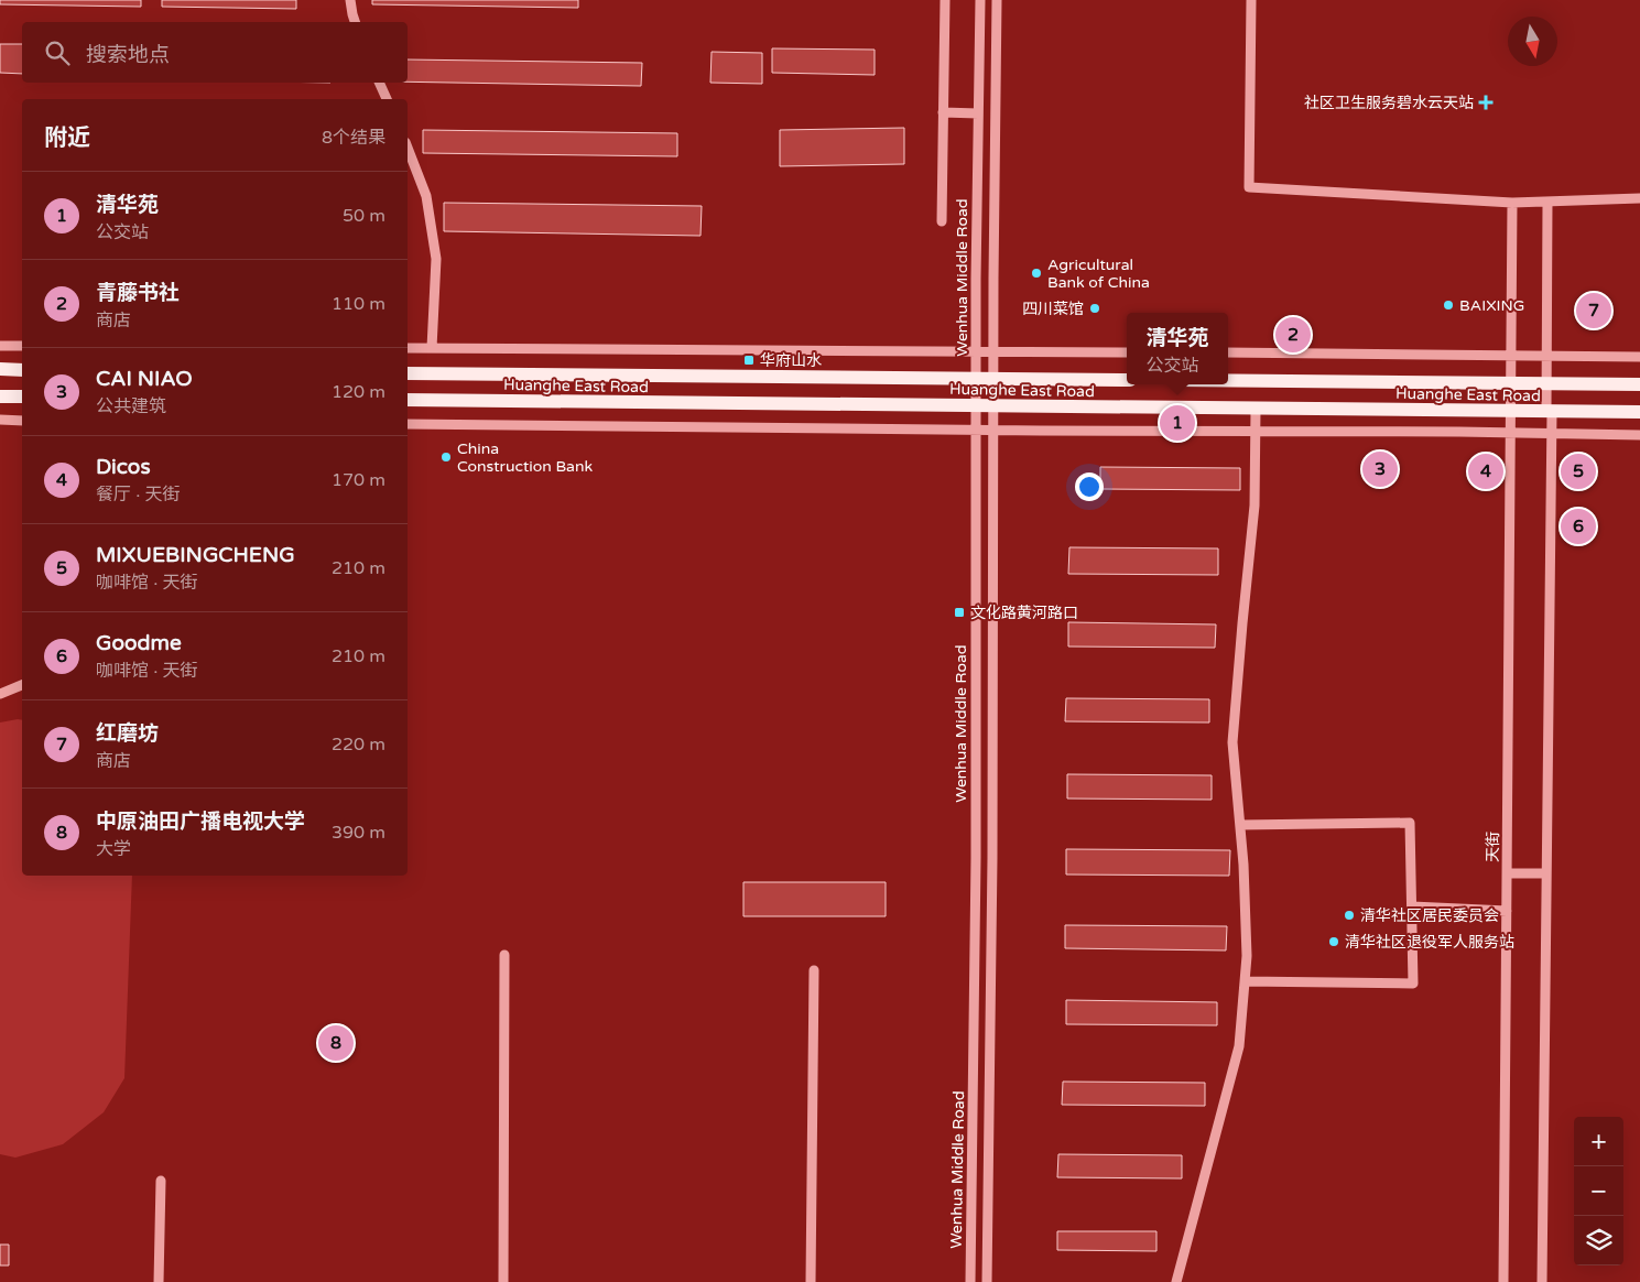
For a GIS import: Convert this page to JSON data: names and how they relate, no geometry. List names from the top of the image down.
{
  "streets": {
    "main road": ["Huanghe East Road"],
    "street": ["Wenhua Middle Road", "天街"]
  },
  "crossings": [
    ["Wenhua Middle Road", "Huanghe East Road"],
    ["Huanghe East Road", "天街"]
  ],
  "places": {
    "health": ["社区卫生服务碧水云天站"],
    "other": [
      "Agricultural Bank of China",
      "BAIXING",
      "四川菜馆",
      "China Construction Bank",
      "清华社区居民委员会",
      "清华社区退役军人服务站"
    ],
    "transit": ["华府山水", "文化路黄河路口"]
  },
  "north": "bottom",
  "page": {
    "search": "搜索地点",
    "heading": ["附近", "8个结果"],
    "list": [
      {
        "mark": "1",
        "name": "清华苑",
        "note": "公交站",
        "value": "50 m"
      },
      {
        "mark": "2",
        "name": "青藤书社",
        "note": "商店",
        "value": "110 m"
      },
      {
        "mark": "3",
        "name": "CAI NIAO",
        "note": "公共建筑",
        "value": "120 m"
      },
      {
        "mark": "4",
        "name": "Dicos",
        "note": "餐厅 · 天街",
        "value": "170 m"
      },
      {
        "mark": "5",
        "name": "MIXUEBINGCHENG",
        "note": "咖啡馆 · 天街",
        "value": "210 m"
      },
      {
        "mark": "6",
        "name": "Goodme",
        "note": "咖啡馆 · 天街",
        "value": "210 m"
      },
      {
        "mark": "7",
        "name": "红磨坊",
        "note": "商店",
        "value": "220 m"
      },
      {
        "mark": "8",
        "name": "中原油田广播电视大学",
        "note": "大学",
        "value": "390 m"
      }
    ],
    "pins": [
      "7",
      "2",
      "1",
      "3",
      "4",
      "5",
      "6",
      "8"
    ],
    "popup": ["清华苑", "公交站"],
    "map_buttons": ["+", "−"]
  }
}
